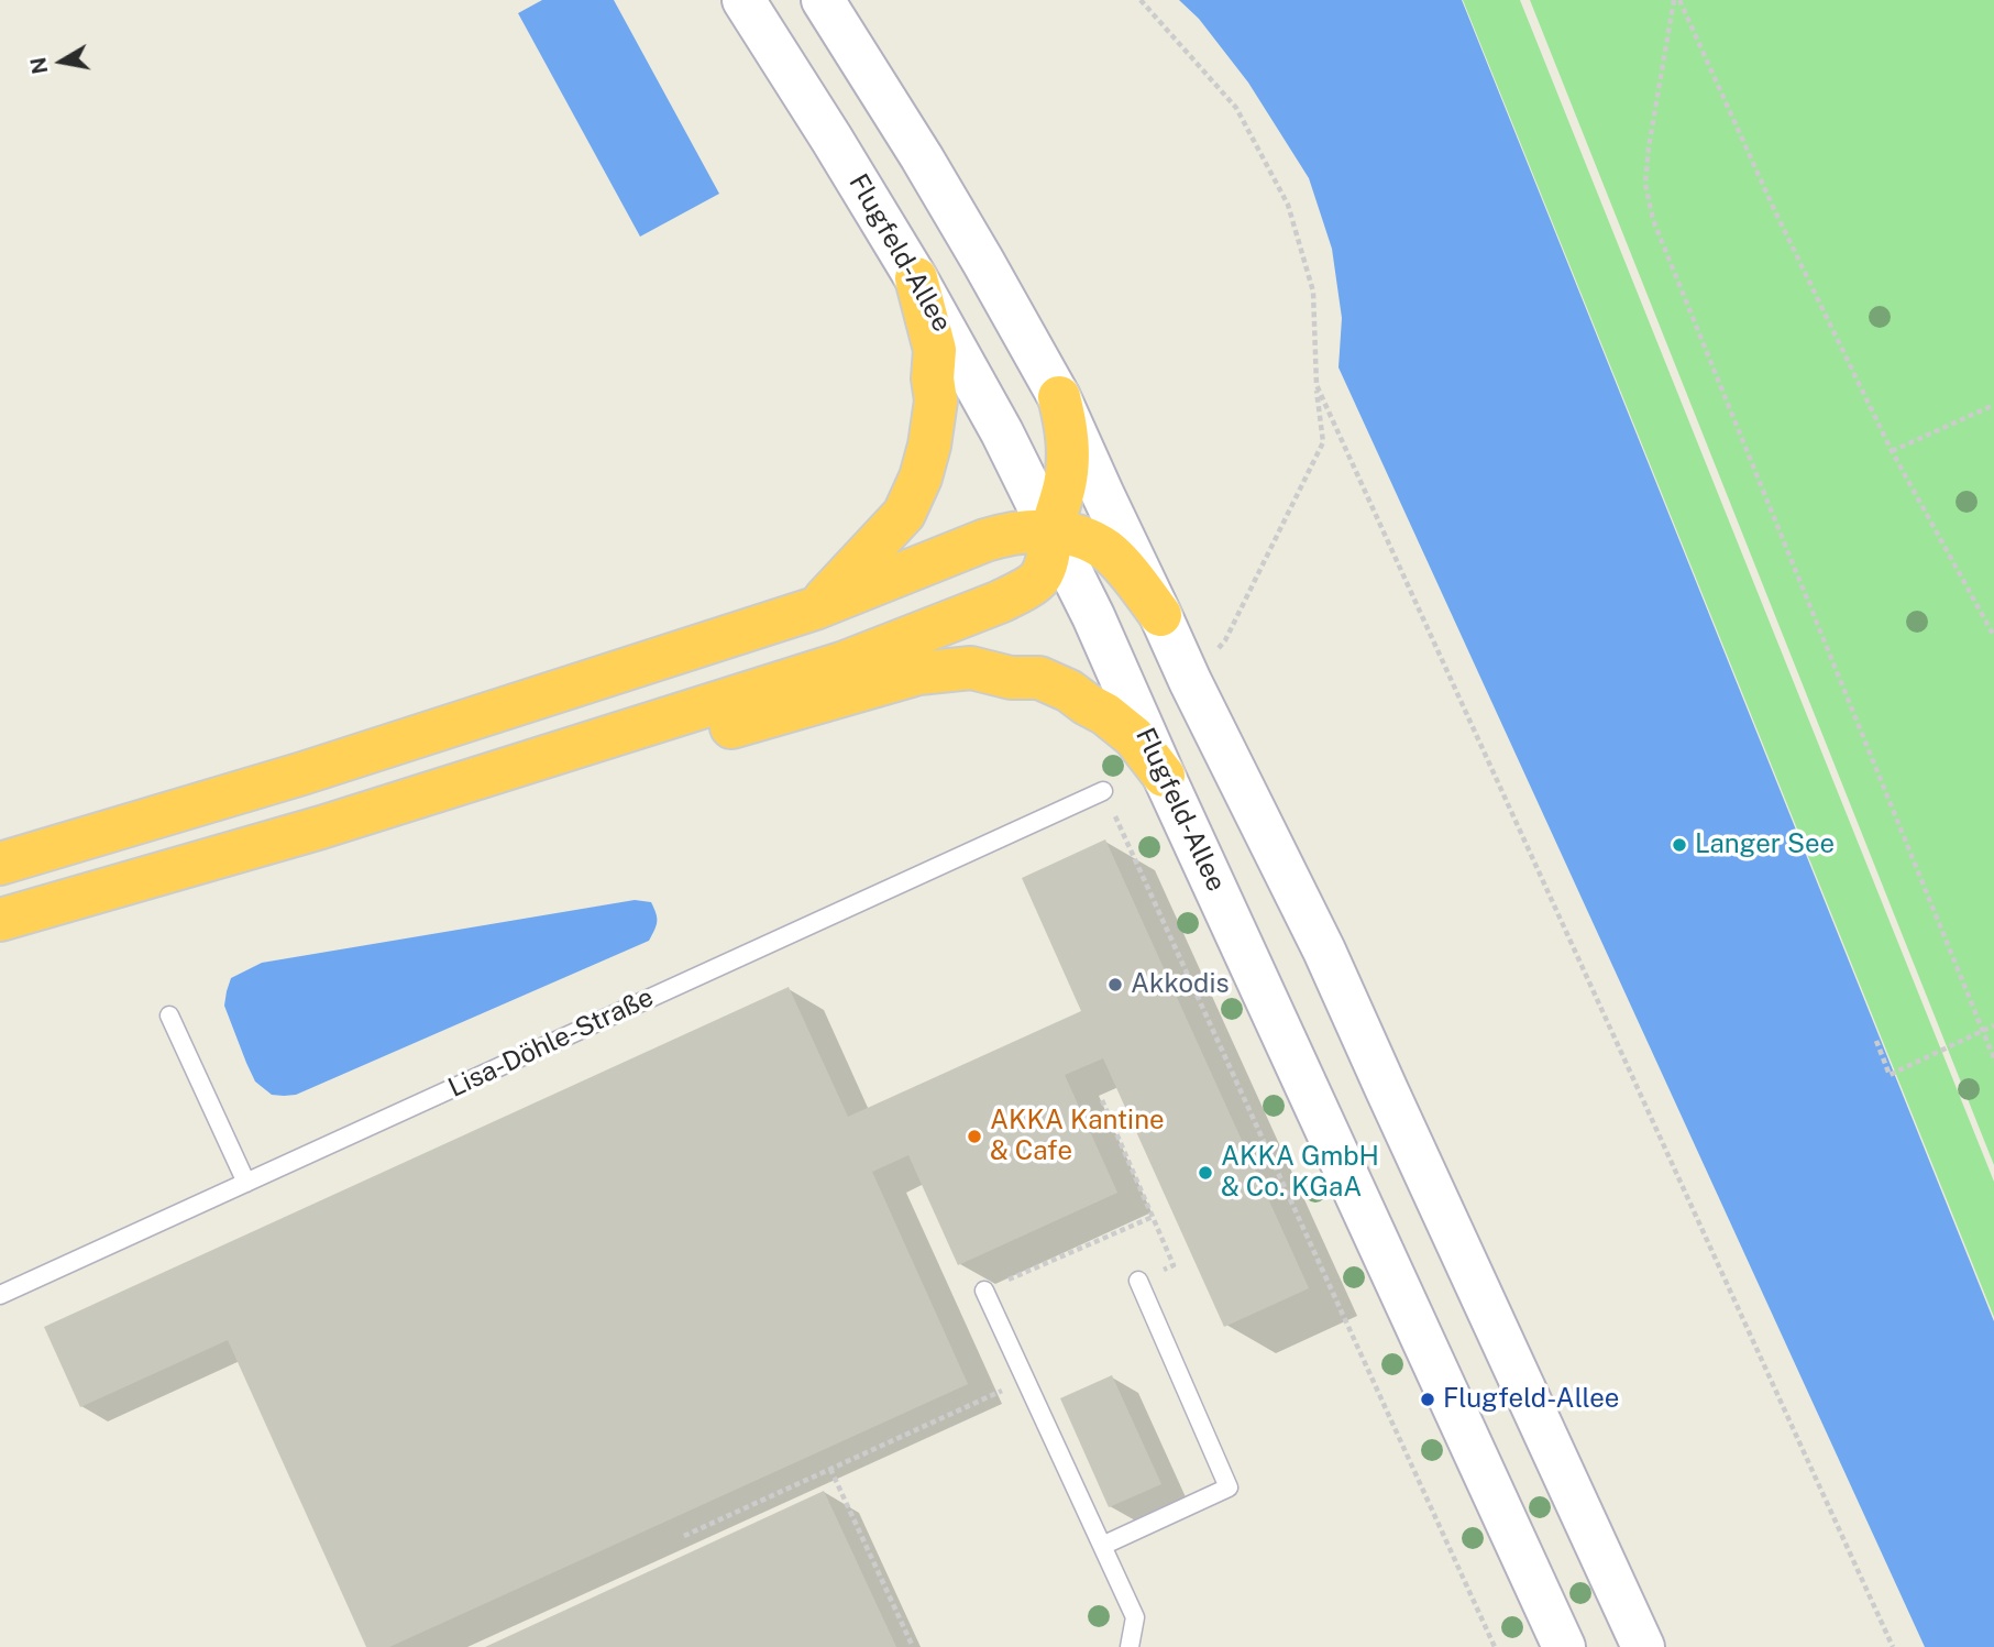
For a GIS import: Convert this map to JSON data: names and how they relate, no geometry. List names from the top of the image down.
{
  "streets": {
    "main road": ["Flugfeld-Allee"],
    "lane": ["Lisa-Döhle-Straße"]
  },
  "places": [
    "Langer See",
    "Akkodis",
    "AKKA Kantine & Cafe",
    "AKKA GmbH & Co. KGaA",
    "Flugfeld-Allee"
  ],
  "north": "left"
}
